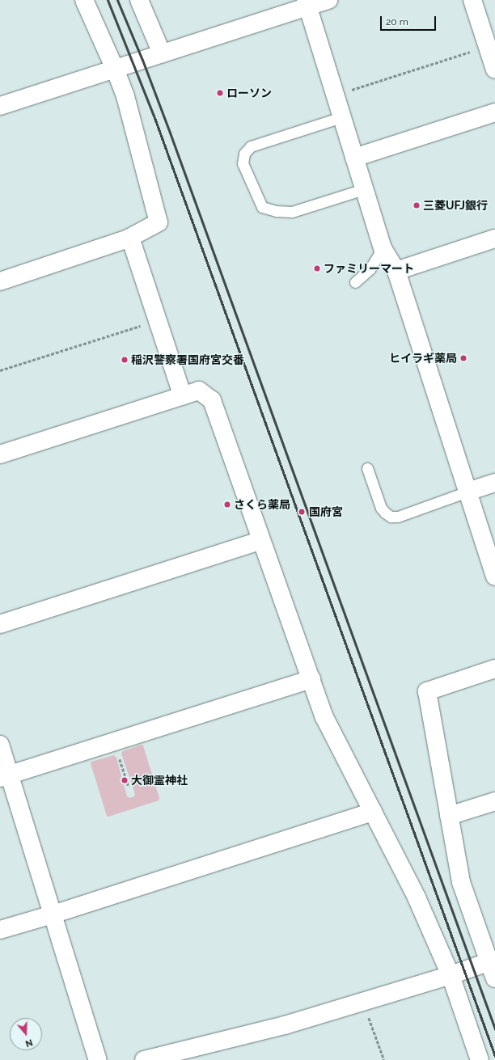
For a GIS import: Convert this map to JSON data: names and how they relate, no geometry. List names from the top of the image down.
{
  "places": [
    "ローソン",
    "三菱UFJ銀行",
    "ファミリーマート",
    "ヒイラギ薬局",
    "稲沢警察署国府宮交番",
    "さくら薬局",
    "国府宮",
    "大御霊神社"
  ],
  "scale_bar": "20 m",
  "north": "bottom"
}
